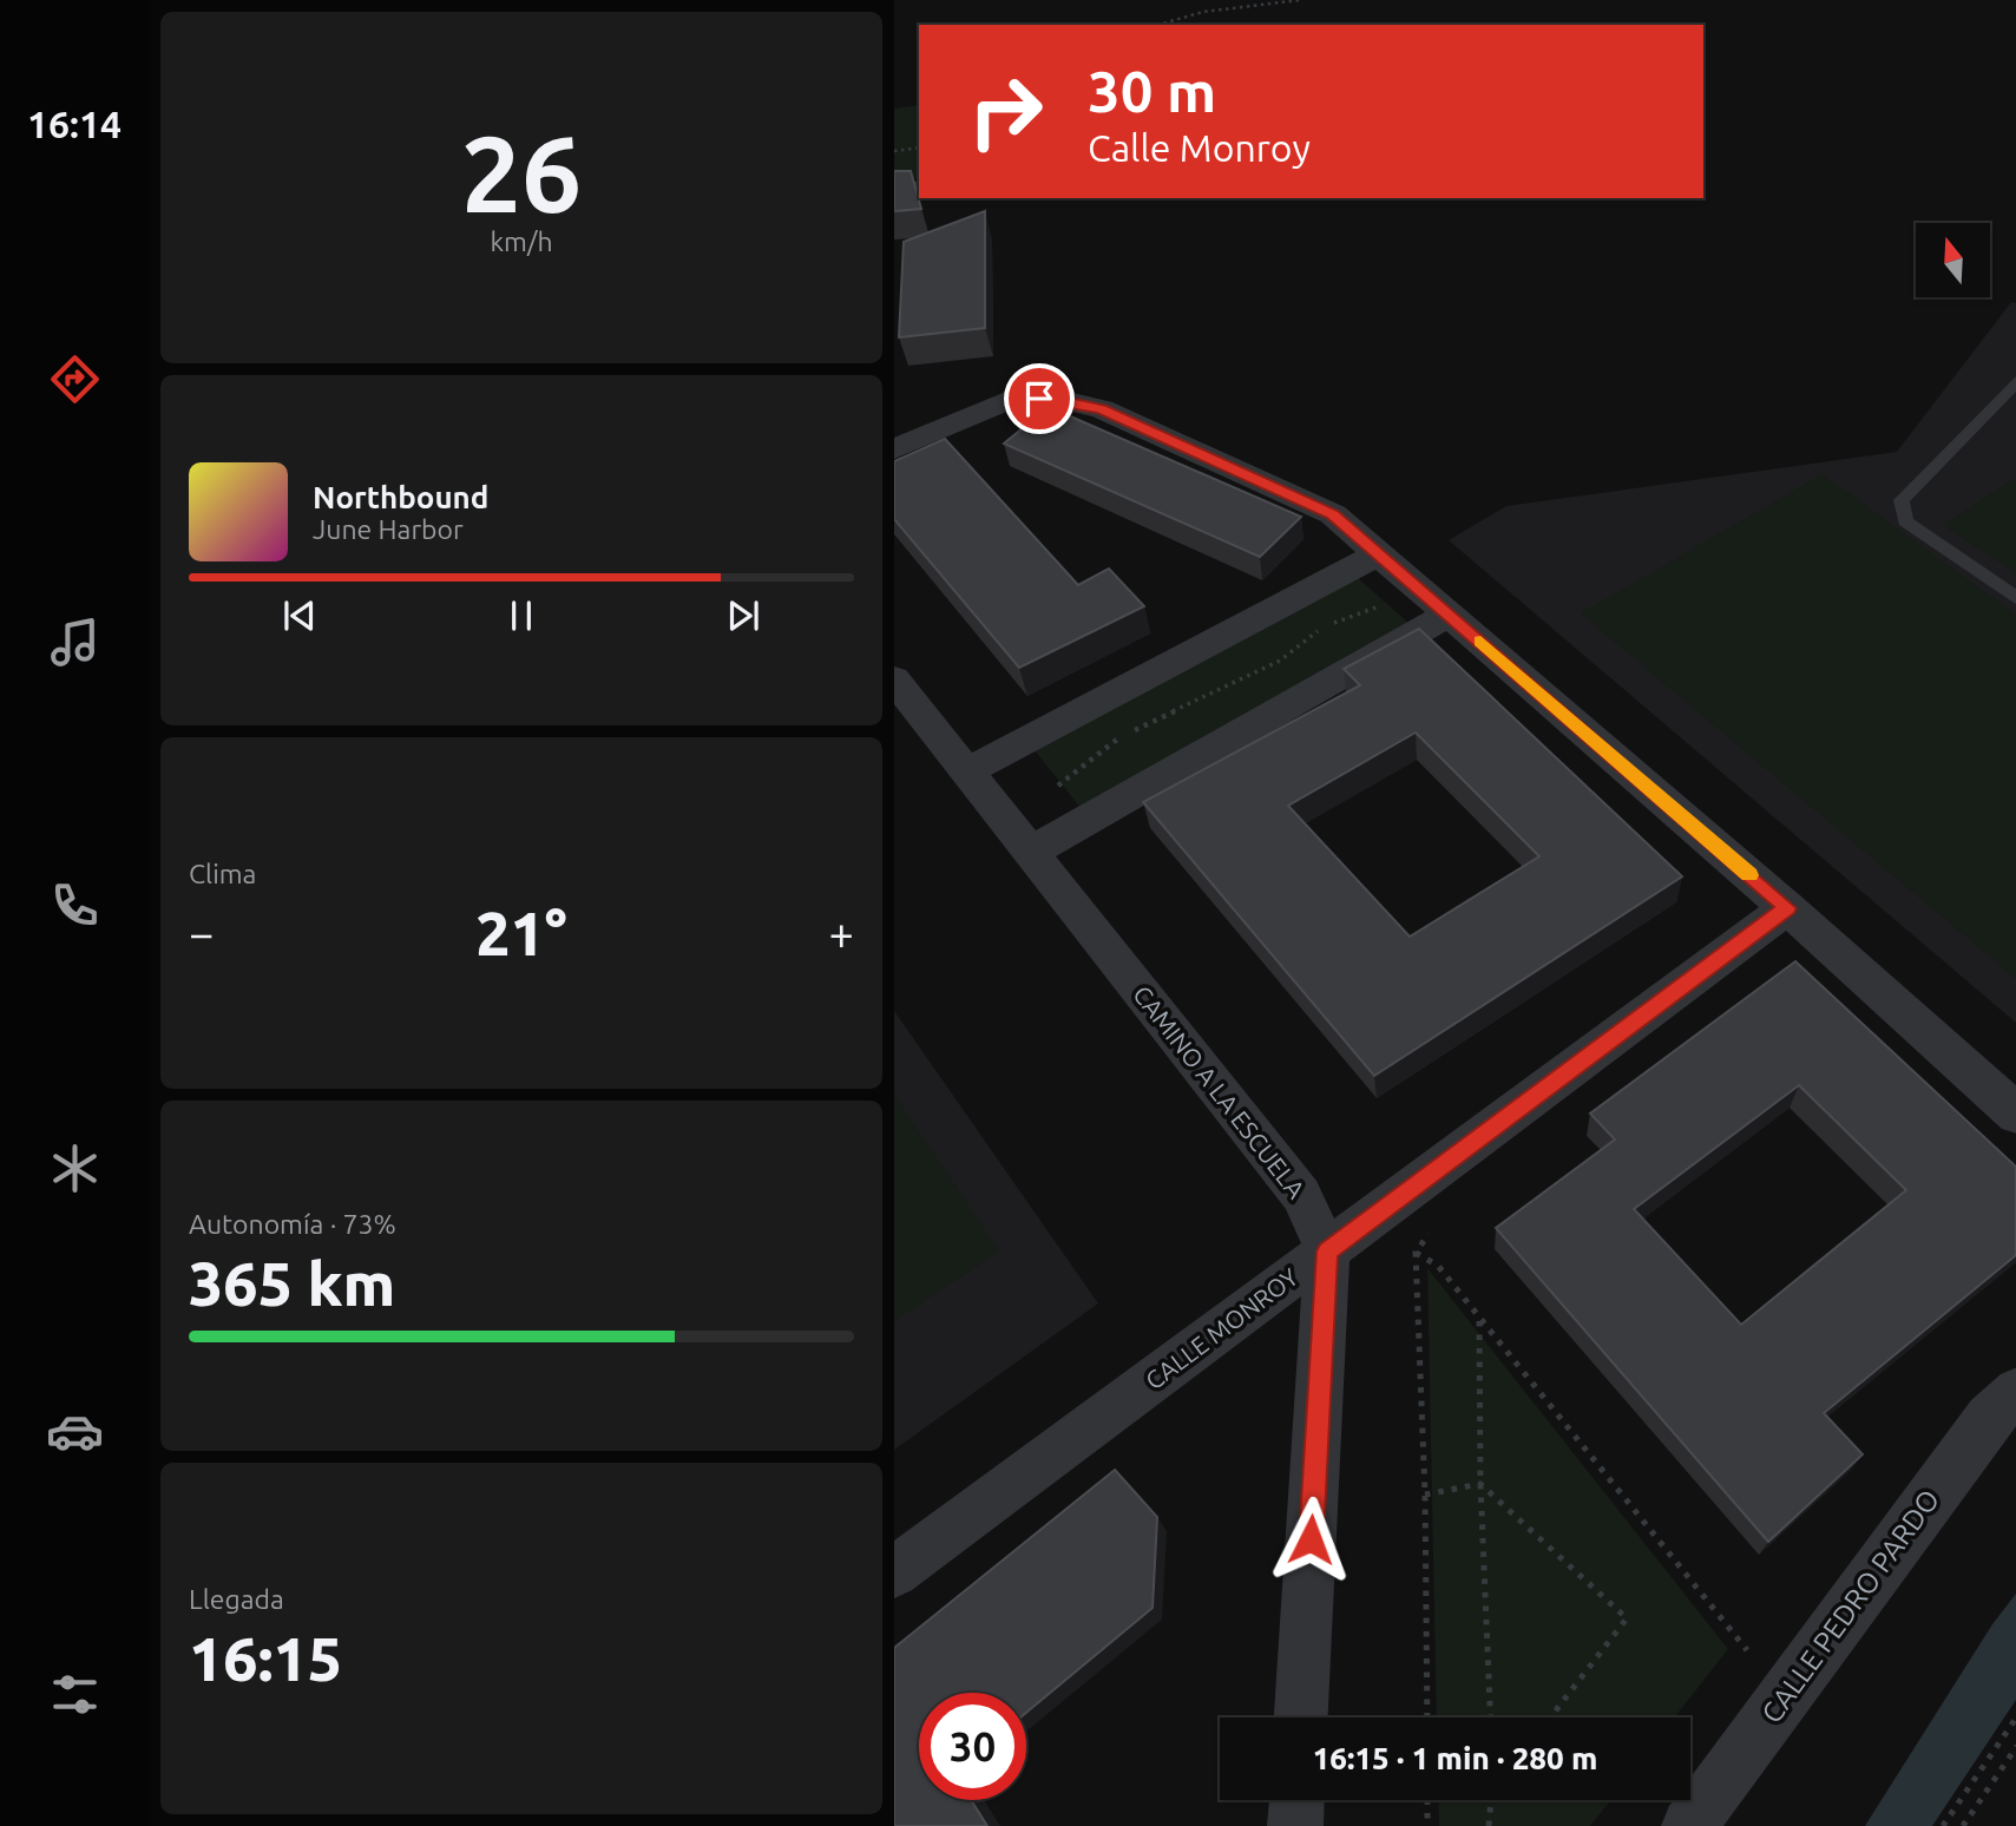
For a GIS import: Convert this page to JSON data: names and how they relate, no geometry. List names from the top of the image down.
{
  "streets": {
    "street": ["CAMINO A LA ESCUELA", "CALLE MONROY", "CALLE PEDRO PARDO"]
  },
  "crossings": [
    ["CAMINO A LA ESCUELA", "CALLE MONROY"]
  ],
  "north": "top",
  "page": {
    "tabs": "16:14",
    "tile": [
      ["26", "km/h"],
      "Clima",
      ["Autonomía · 73%", "365 km"],
      ["Llegada", "16:15"]
    ],
    "turn": ["30 m", "Calle Monroy"],
    "song": ["Northbound", "June Harbor"],
    "heat": ["−", "21°", "+"],
    "limit": "30",
    "trip": "16:15 · 1 min · 280 m"
  }
}
